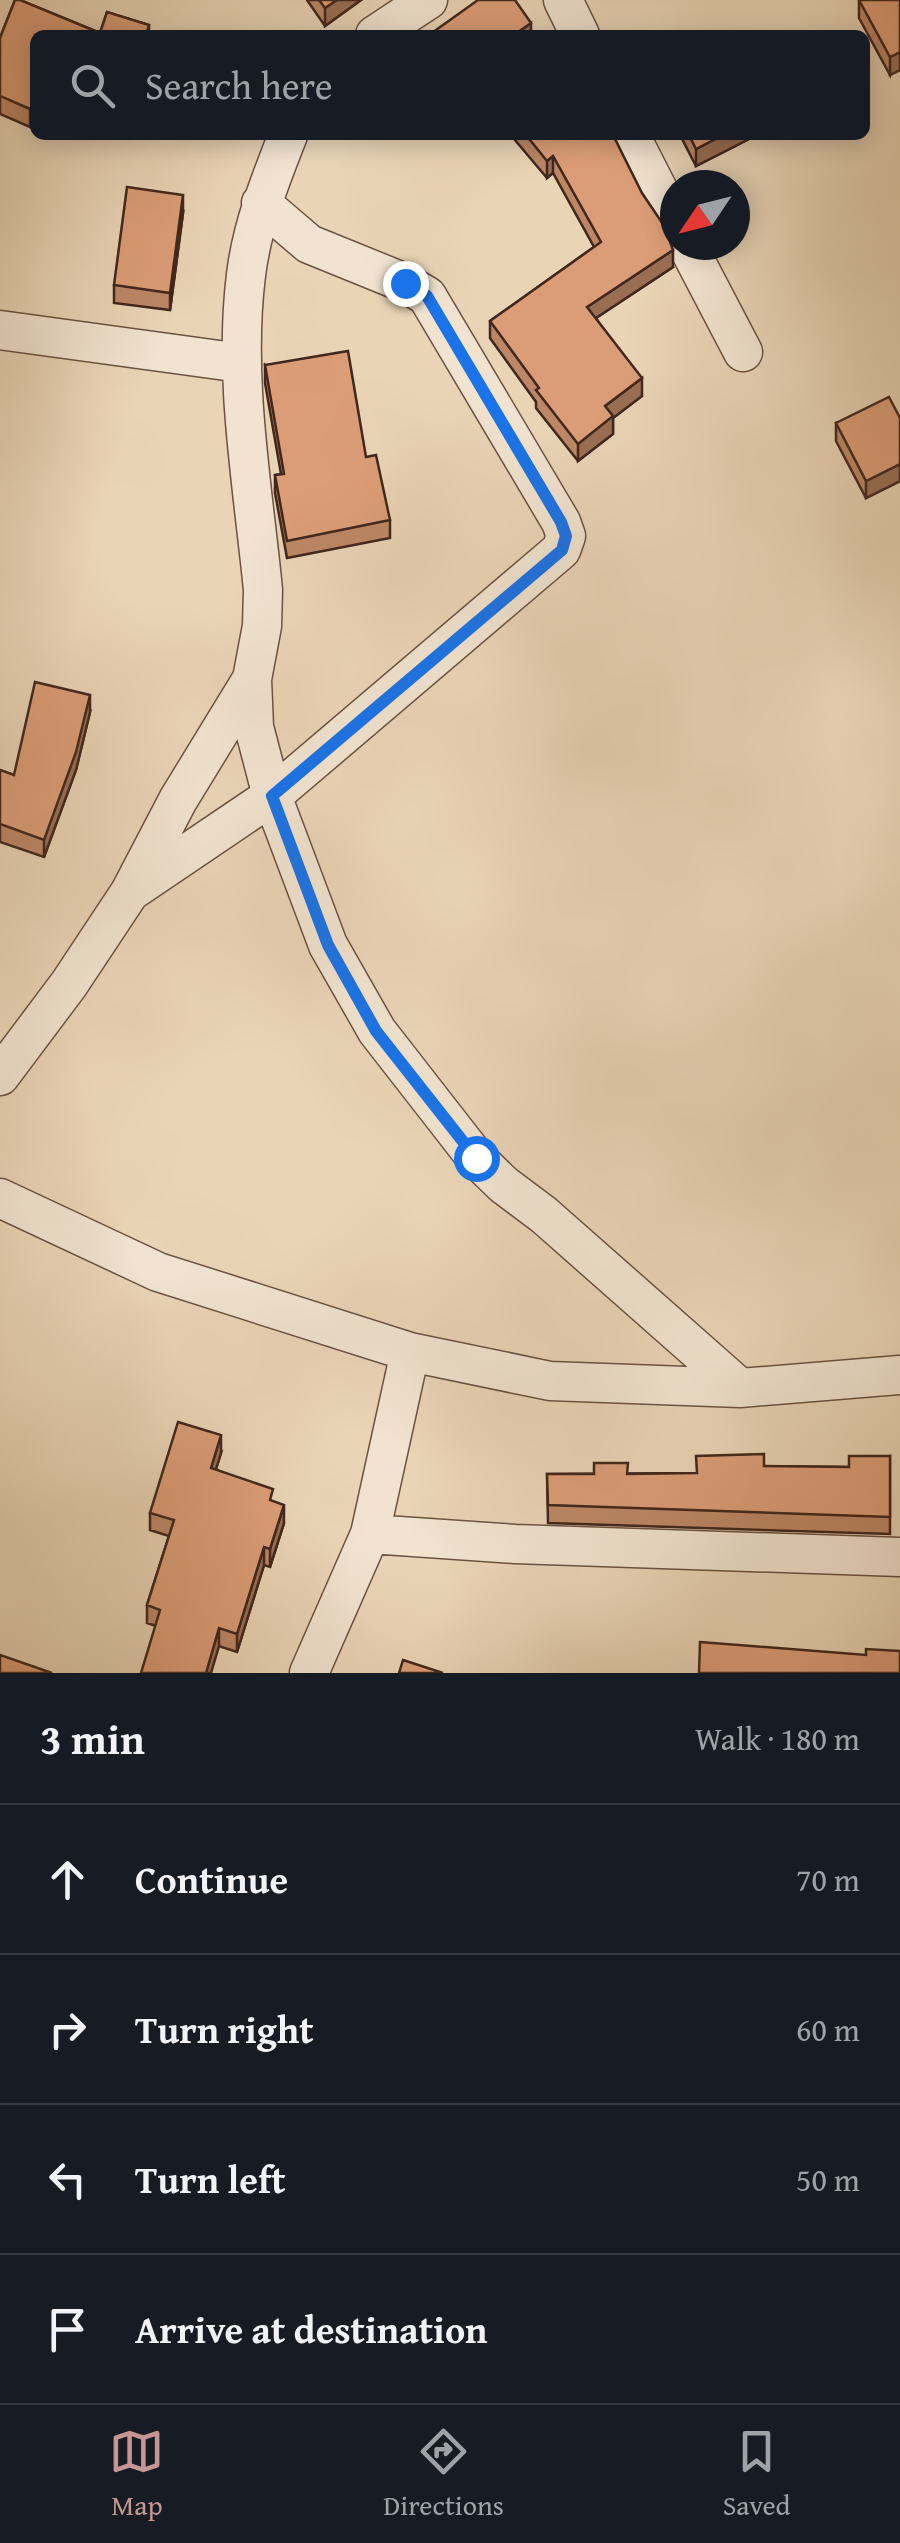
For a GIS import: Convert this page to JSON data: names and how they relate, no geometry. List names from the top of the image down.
{
  "north": "bottom left",
  "page": {
    "search": "Search here",
    "heading": ["3 min", "Walk · 180 m"],
    "list": [
      ["Continue", "70 m"],
      ["Turn right", "60 m"],
      ["Turn left", "50 m"],
      "Arrive at destination"
    ],
    "nav": ["Map", "Directions", "Saved"]
  }
}
